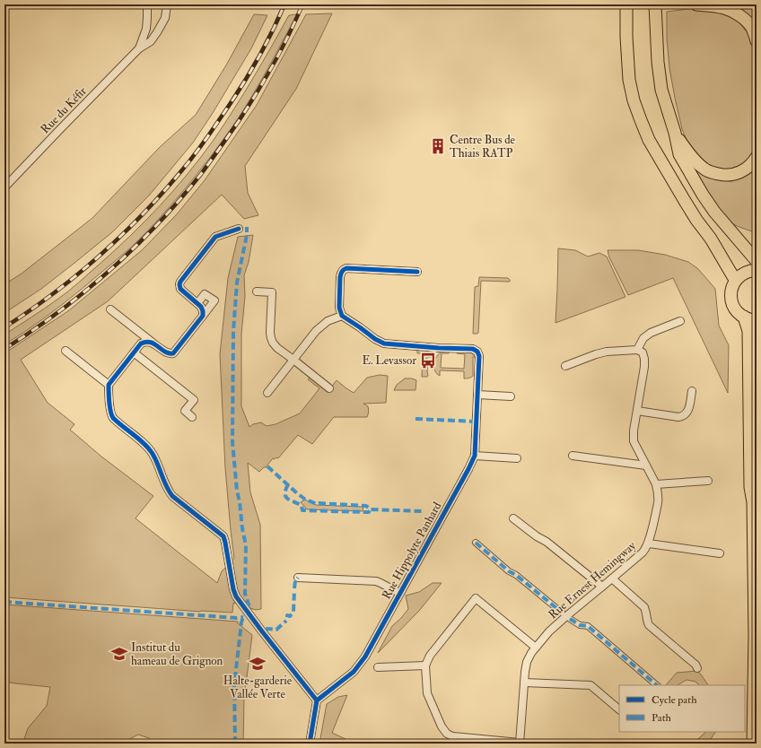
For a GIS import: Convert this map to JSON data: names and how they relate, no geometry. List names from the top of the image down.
{
  "streets": {
    "street": ["Rue du Kéfir", "Rue Hippolyte Panhard", "Rue Ernest Hemingway"]
  },
  "places": {
    "building": ["Centre Bus de Thiais RATP"],
    "bus stop": ["E. Levassor"],
    "school or university": ["Institut du hameau de Grignon", "Halte-garderie Vallée Verte"]
  },
  "legend": ["Cycle path", "Path"]
}
